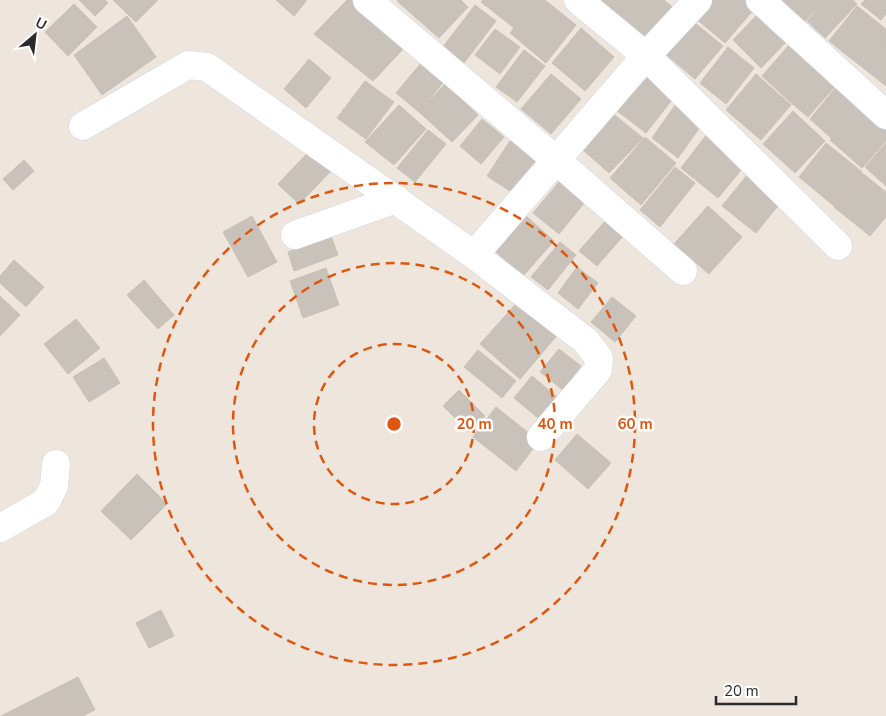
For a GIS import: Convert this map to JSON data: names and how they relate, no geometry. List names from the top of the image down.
{
  "scale_bar": "20 m",
  "north": "top right",
  "rings": ["20 m", "40 m", "60 m"]
}
